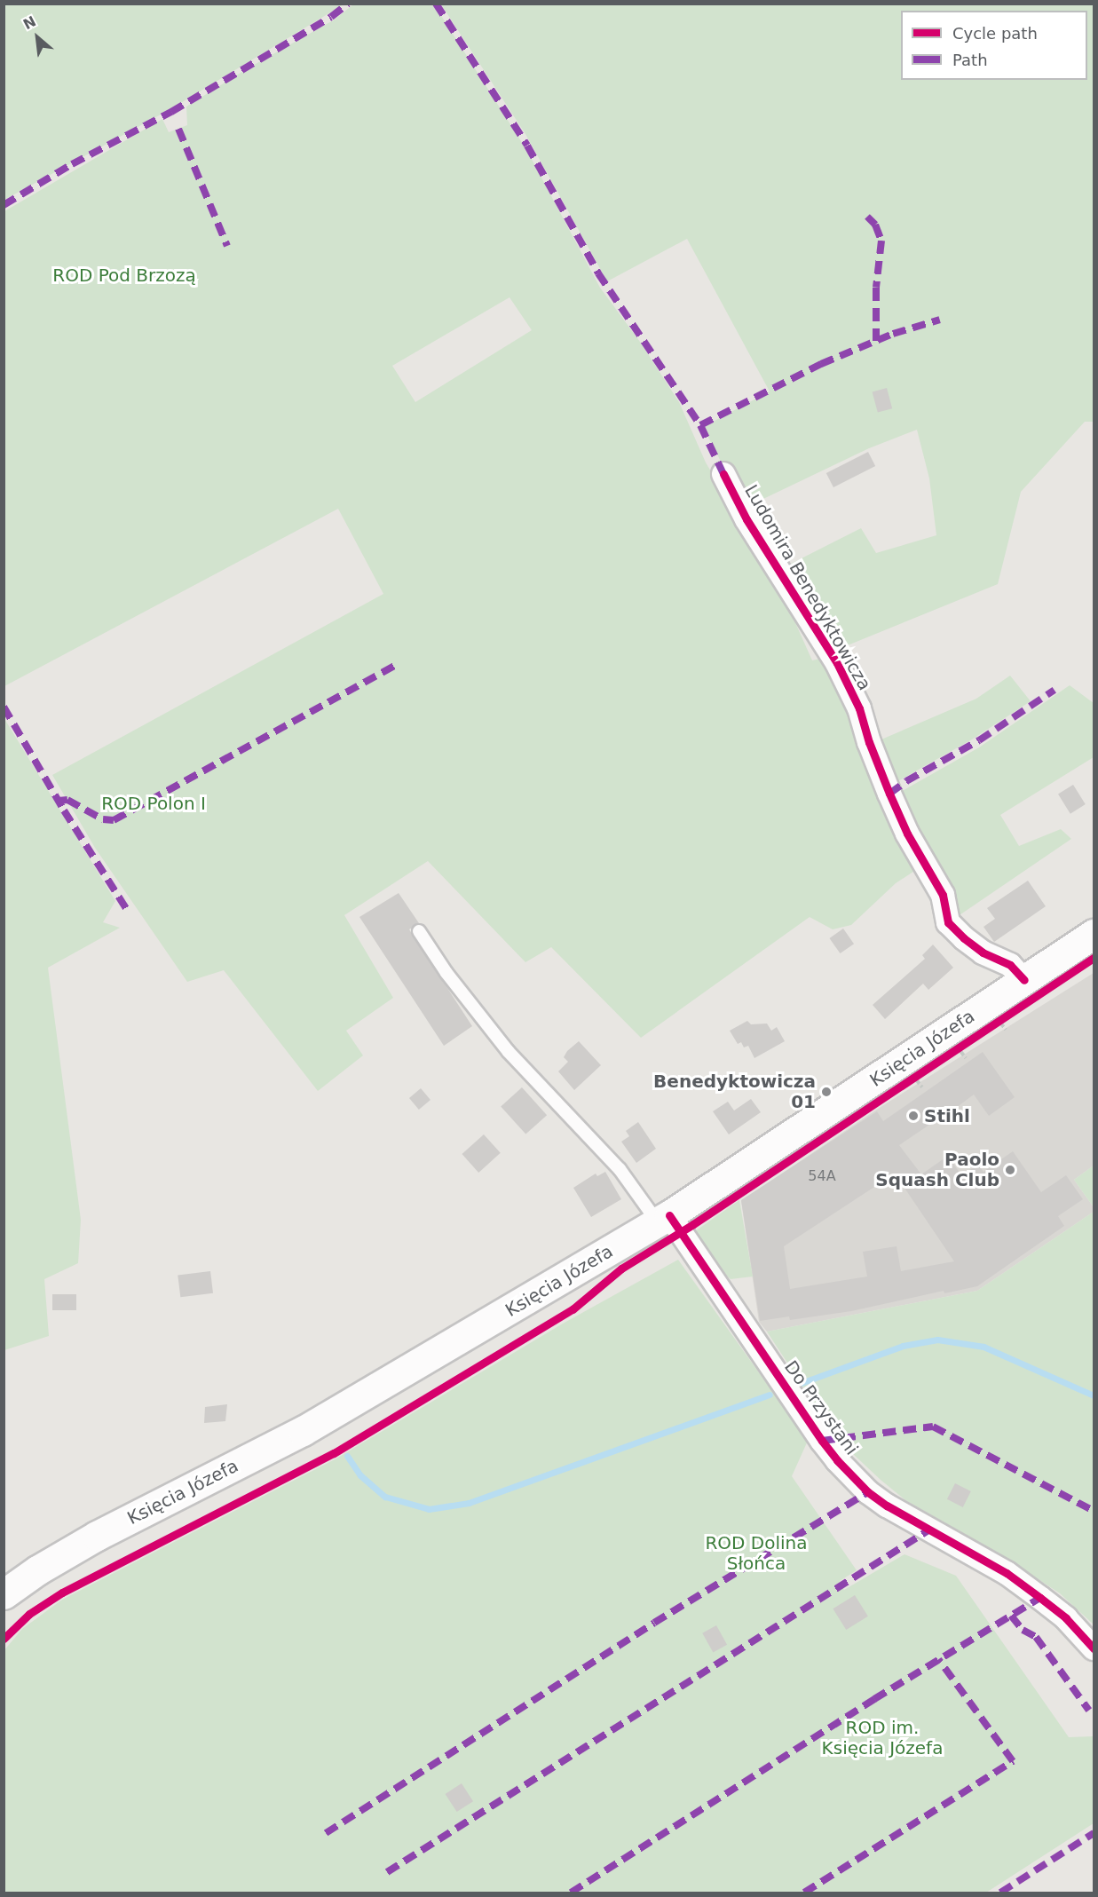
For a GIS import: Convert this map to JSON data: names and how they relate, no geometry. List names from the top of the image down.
{
  "streets": {
    "main road": ["Księcia Józefa"],
    "street": ["Ludomira Benedyktowicza", "Do Przystani"]
  },
  "crossings": [
    ["Ludomira Benedyktowicza", "Księcia Józefa"],
    ["Księcia Józefa", "Do Przystani"]
  ],
  "parks": [
    "ROD Pod Brzozą",
    "ROD Polon I",
    "ROD Dolina Słońca",
    "ROD im. Księcia Józefa"
  ],
  "places": ["Benedyktowicza 01", "Stihl", "Paolo Squash Club"],
  "house_numbers": ["54A"],
  "legend": ["Cycle path", "Path"],
  "north": "top left"
}
